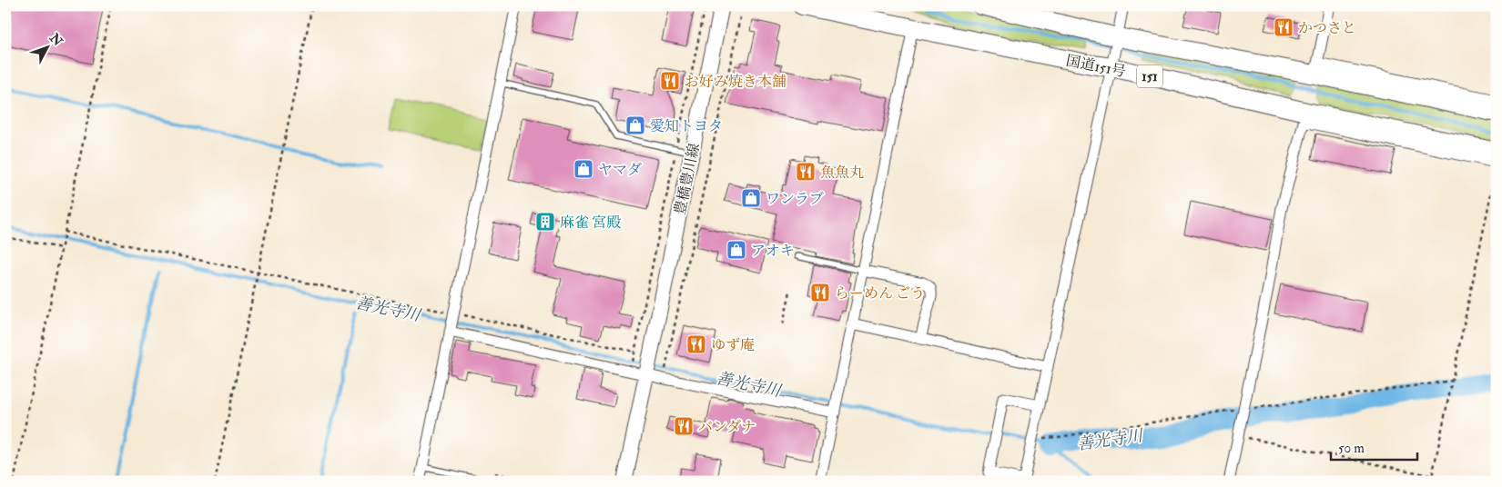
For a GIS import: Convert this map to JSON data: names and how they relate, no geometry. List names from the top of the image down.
{
  "streets": {
    "highway": ["国道151号", "151"],
    "main road": ["豊橋豊川線"]
  },
  "water": ["善光寺川"],
  "places": {
    "restaurant": [
      "かつさと",
      "お好み焼き本舗",
      "魚魚丸",
      "らーめん ごう",
      "ゆず庵",
      "バンダナ"
    ],
    "shop": [
      "愛知トヨタ",
      "ヤマダ",
      "ワンラブ",
      "アオキ"
    ],
    "building": ["麻雀 宮殿"]
  },
  "scale_bar": "50 m",
  "north": "top right"
}
